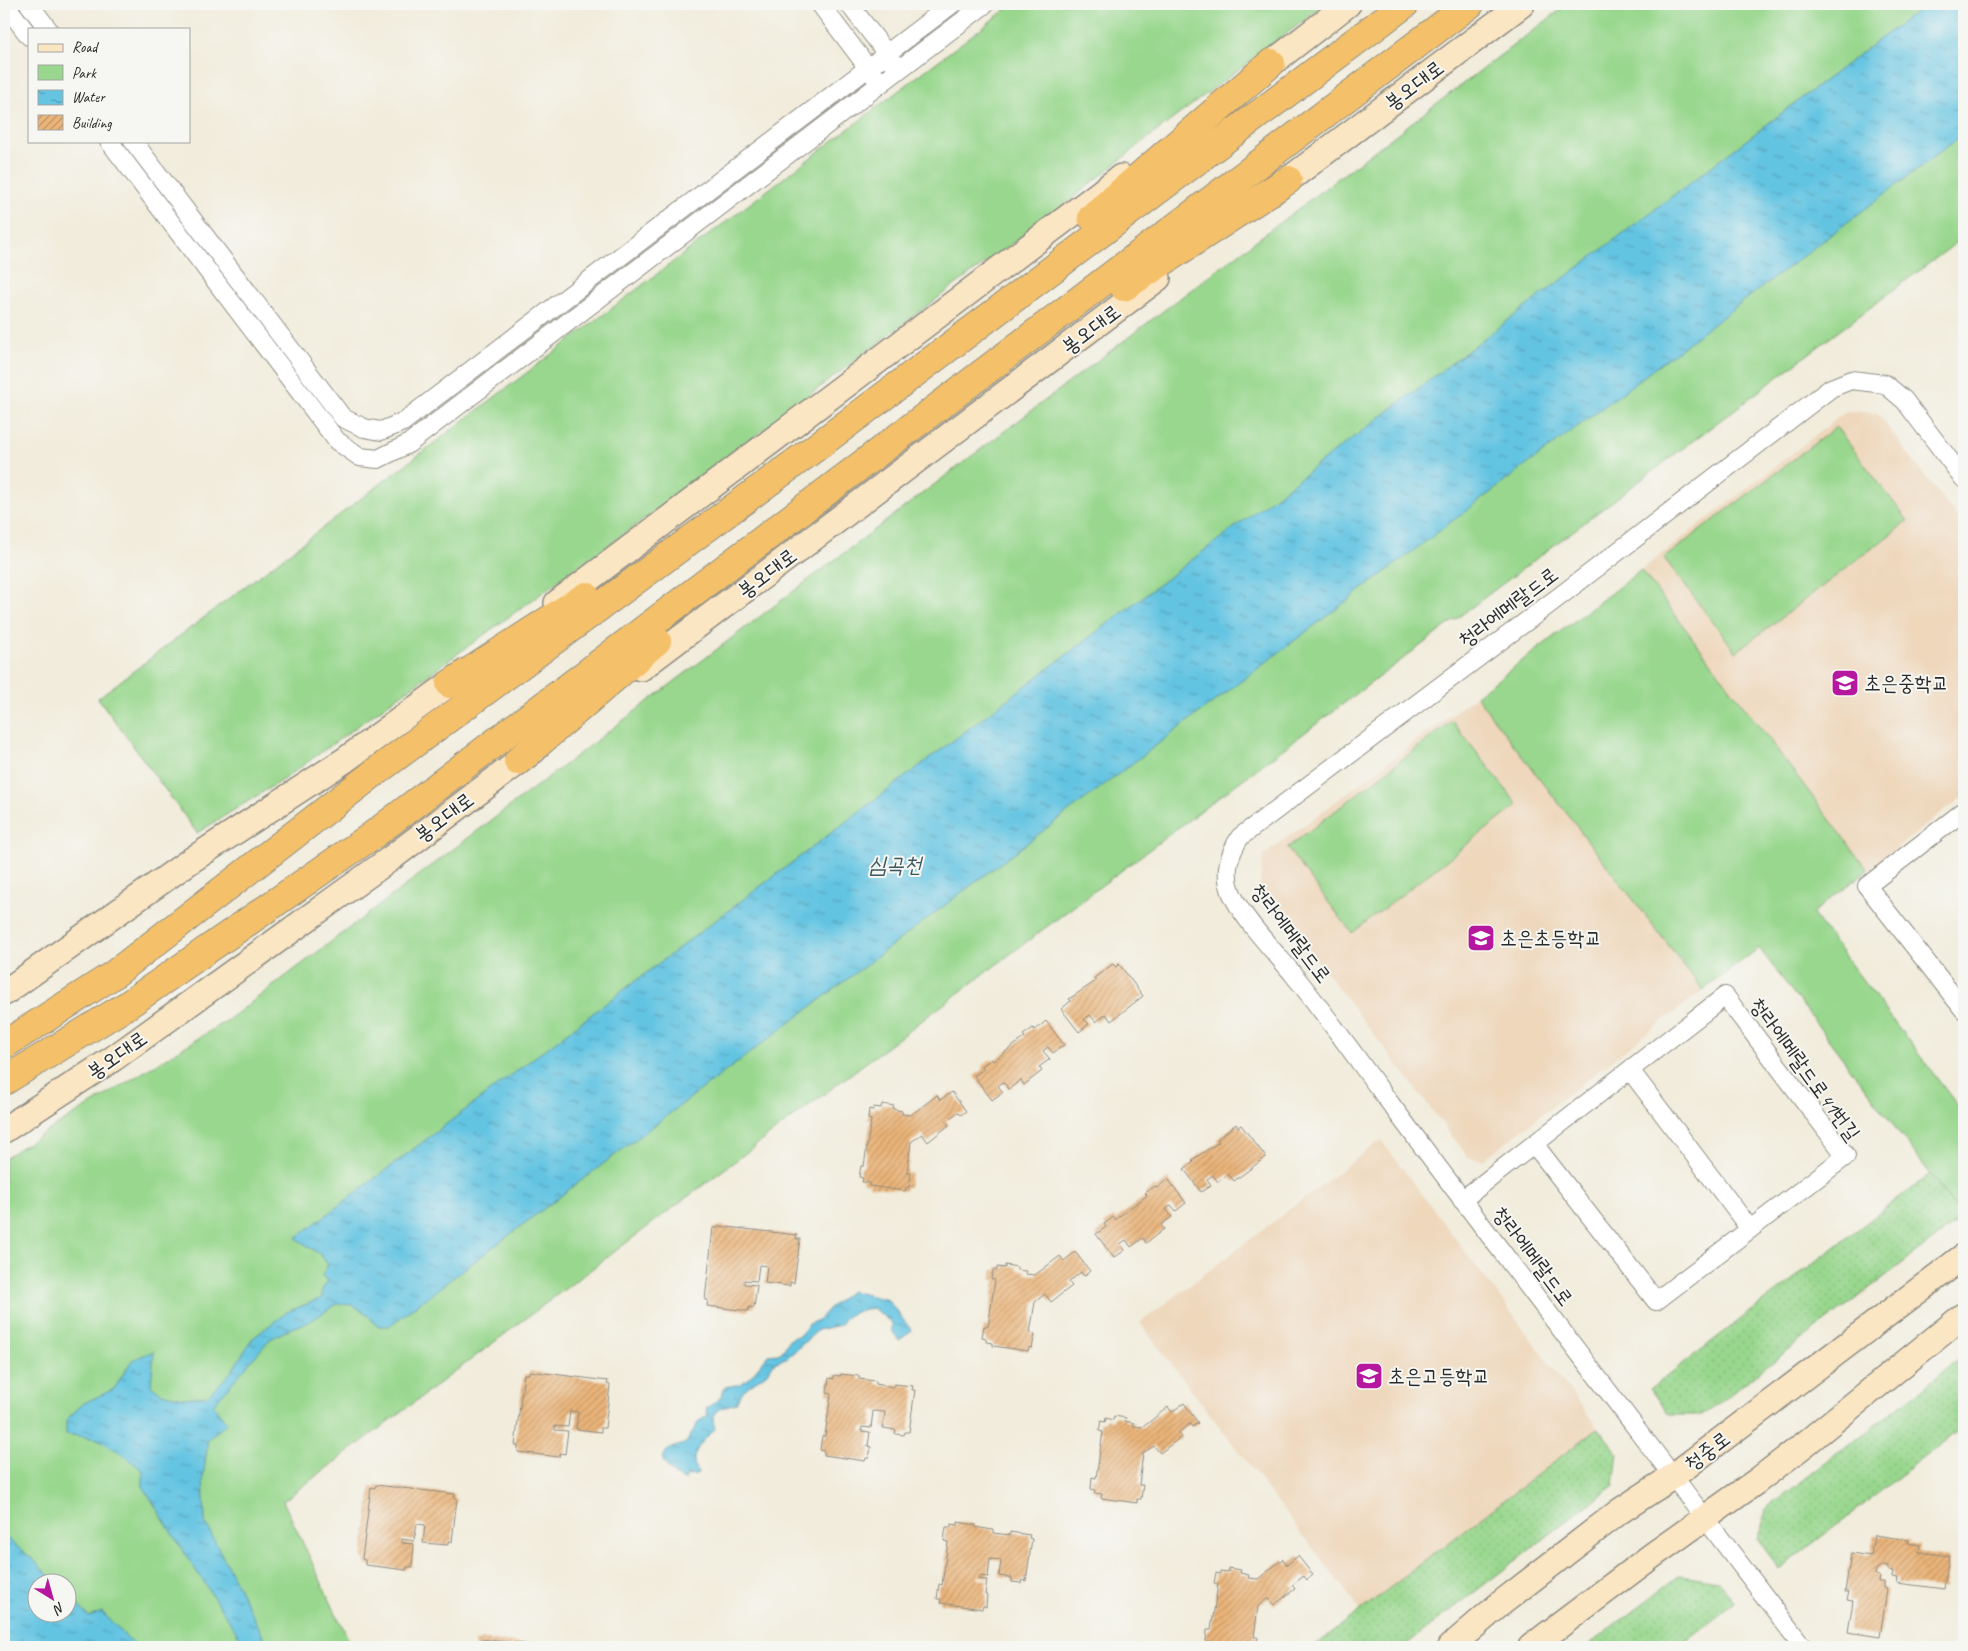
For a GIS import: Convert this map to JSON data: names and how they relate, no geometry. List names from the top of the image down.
{
  "streets": {
    "highway": ["봉오대로"],
    "street": ["청라에메랄드로", "청라에메랄드로41번길", "청중로"]
  },
  "crossings": [
    ["청라에메랄드로", "청라에메랄드로41번길"],
    ["청라에메랄드로", "청중로"]
  ],
  "water": ["심곡천"],
  "places": {
    "school or university": ["초은중학교", "초은초등학교", "초은고등학교"]
  },
  "legend": [
    "Road",
    "Park",
    "Water",
    "Building"
  ],
  "north": "bottom right"
}
